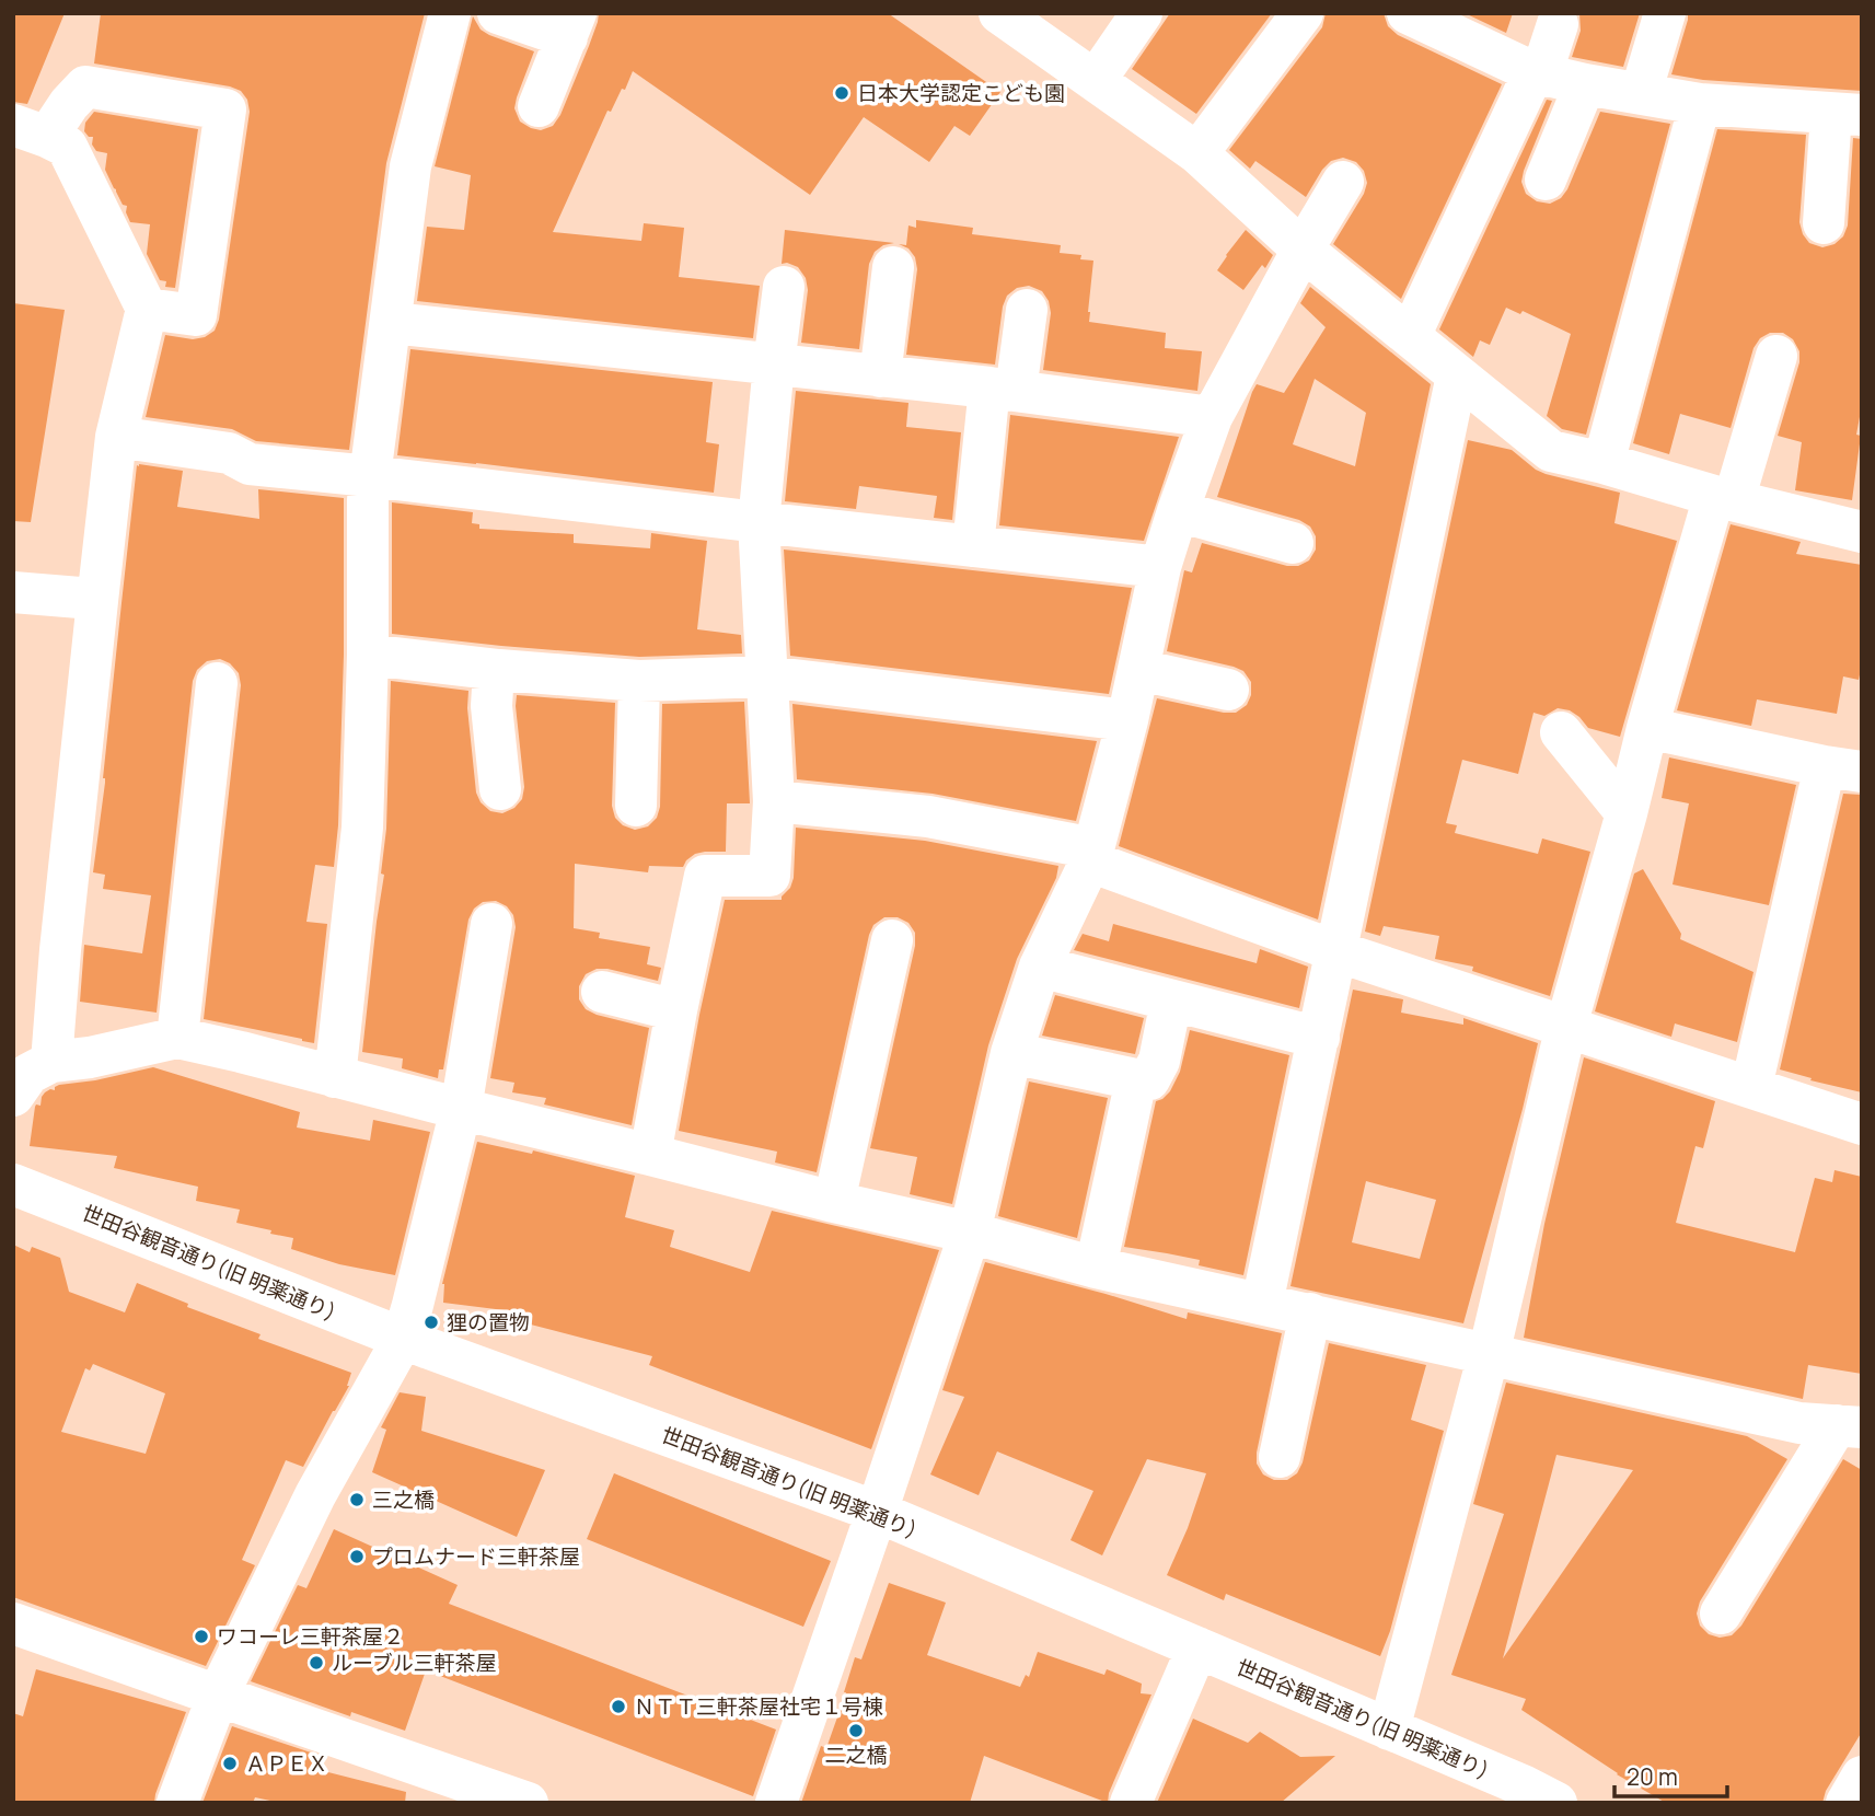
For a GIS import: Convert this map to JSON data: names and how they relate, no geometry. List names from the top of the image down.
{
  "streets": {
    "street": ["世田谷観音通り(旧 明薬通り)"]
  },
  "places": [
    "日本大学認定こども園",
    "狸の置物",
    "三之橋",
    "プロムナード三軒茶屋",
    "ワコーレ三軒茶屋２",
    "ルーブル三軒茶屋",
    "ＮＴＴ三軒茶屋社宅１号棟",
    "二之橋",
    "ＡＰＥＸ"
  ],
  "scale_bar": "20 m"
}
